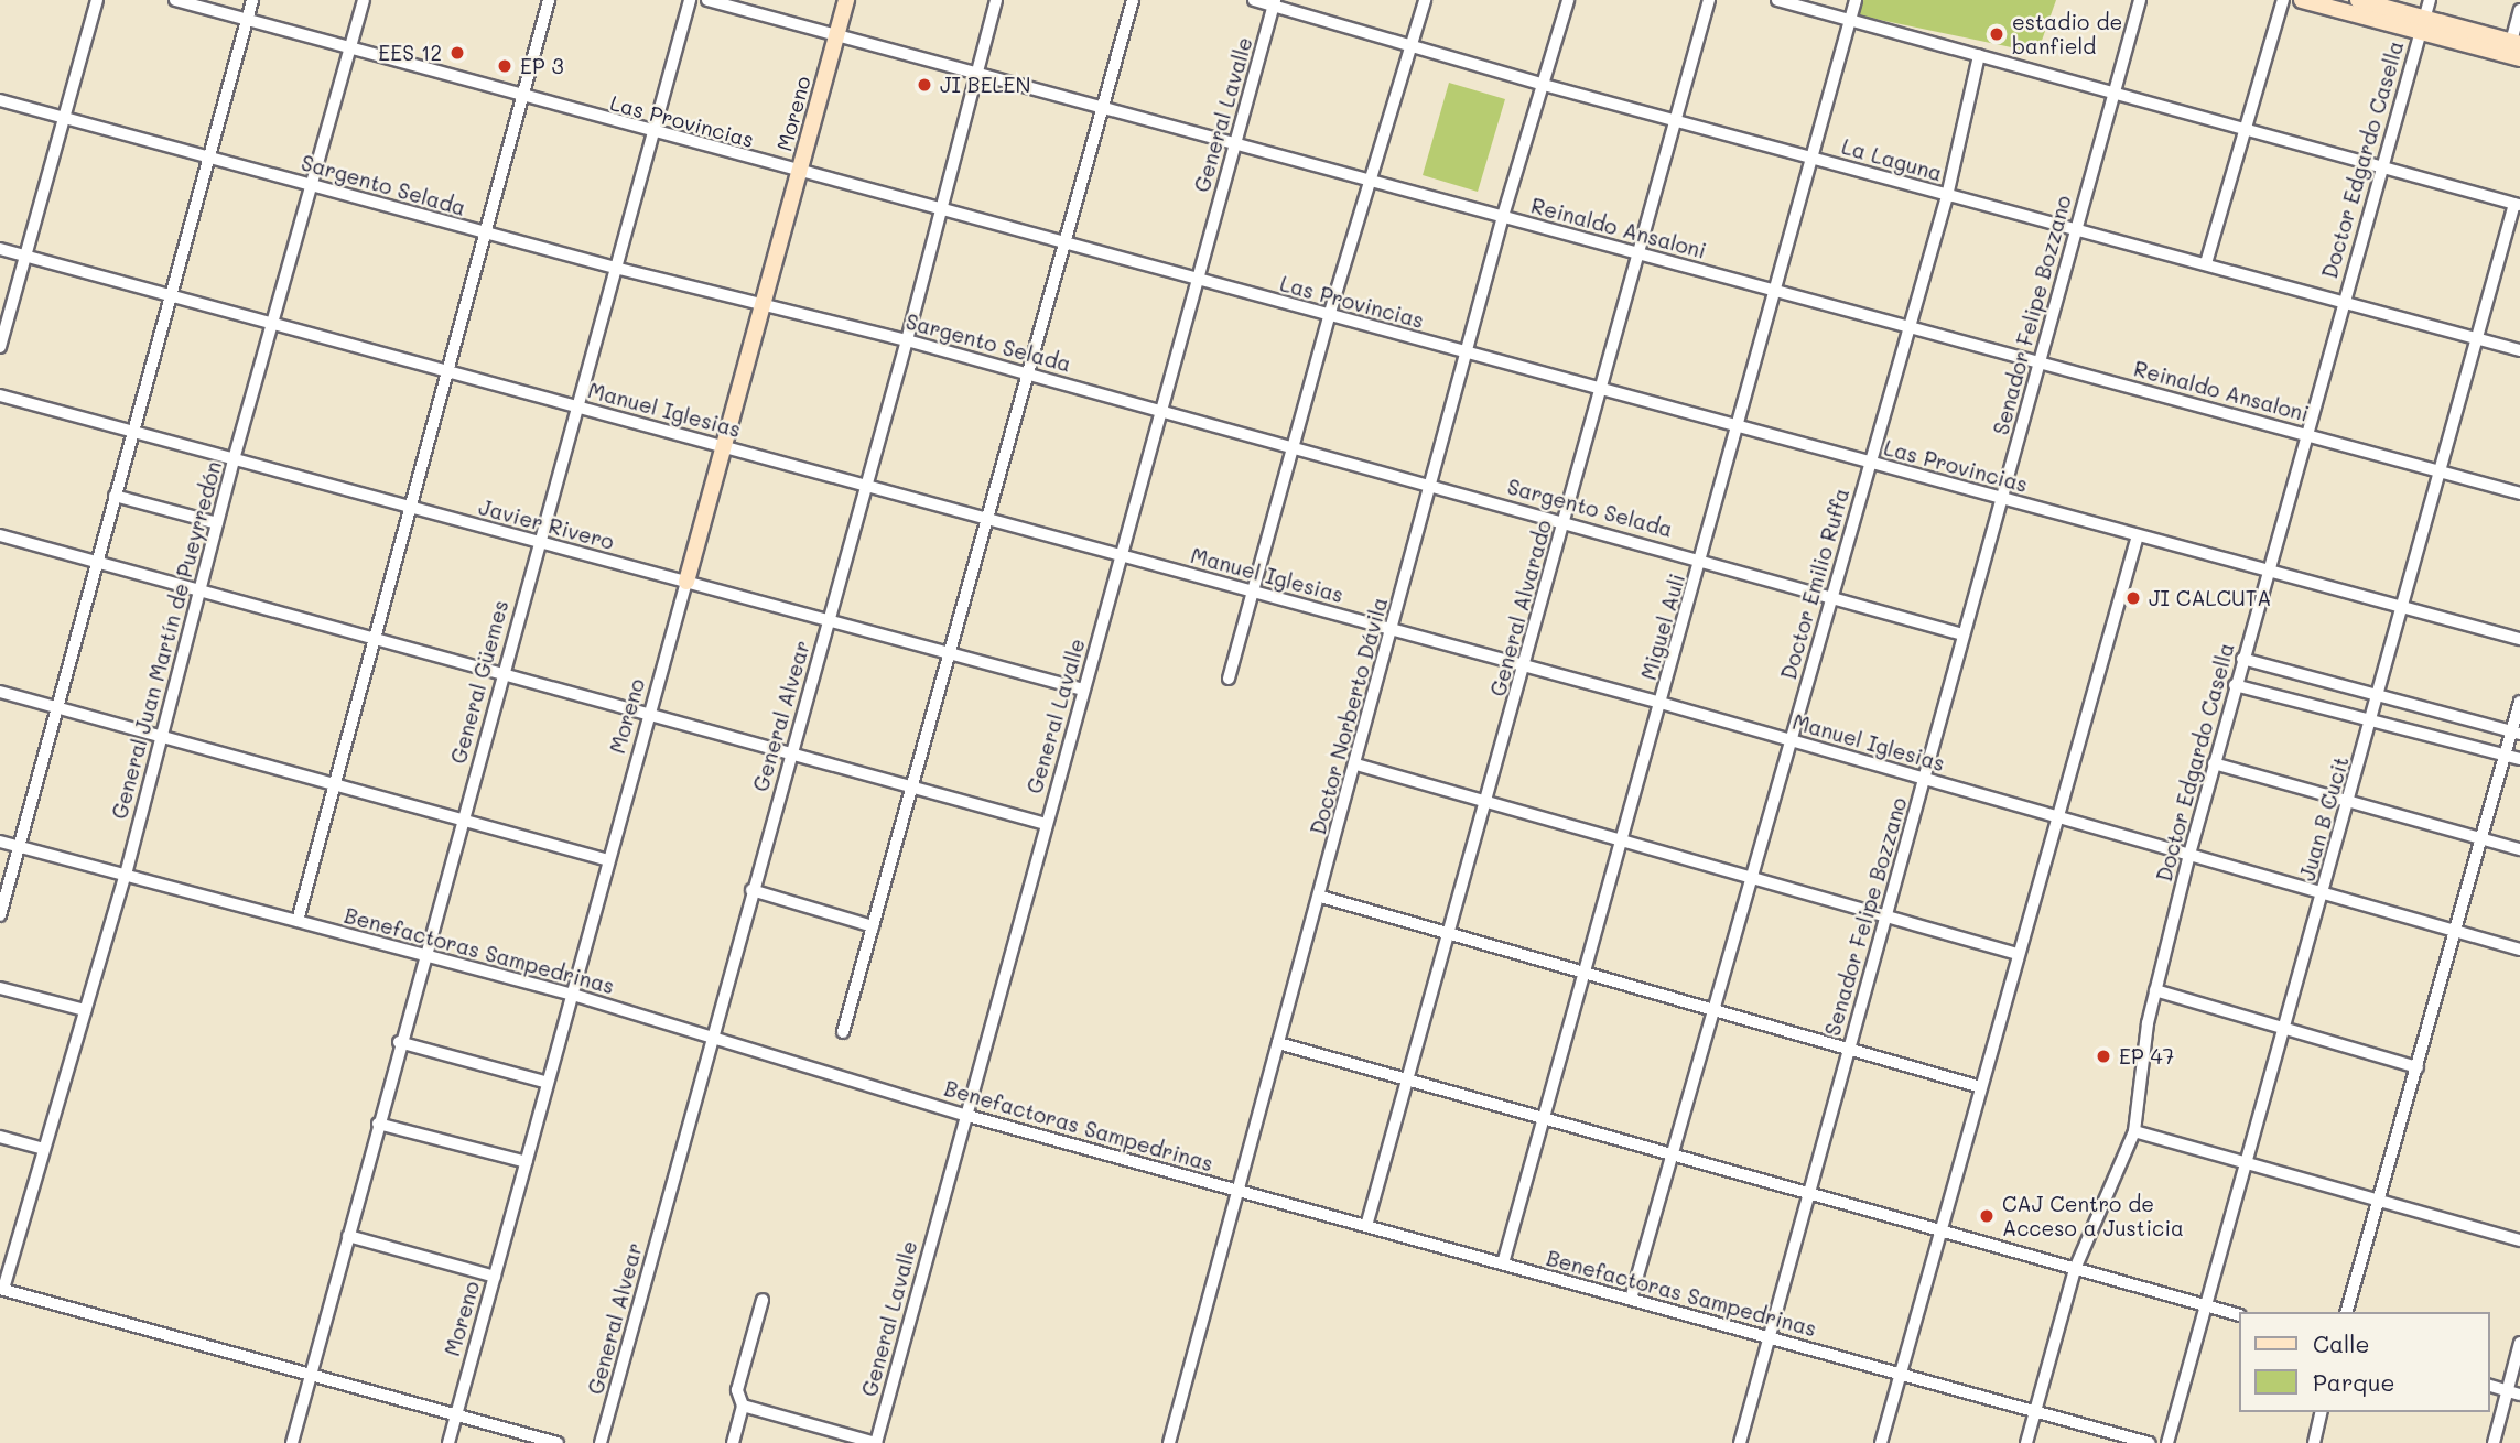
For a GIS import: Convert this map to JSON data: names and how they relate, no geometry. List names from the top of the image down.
{
  "streets": {
    "street": [
      "Moreno",
      "General Lavalle",
      "Las Provincias",
      "La Laguna",
      "Doctor Edgardo Casella",
      "Sargento Selada",
      "Reinaldo Ansaloni",
      "Senador Felipe Bozzano",
      "Manuel Iglesias",
      "Javier Rivero",
      "Doctor Emilio Ruffa",
      "General Alvarado",
      "Miguel Auli",
      "General Juan Martín de Pueyrredón",
      "General Güemes",
      "General Alvear",
      "Doctor Norberto Dávila",
      "Juan B Cucit",
      "Benefactoras Sampedrinas"
    ]
  },
  "crossings": [
    ["Moreno", "Las Provincias"],
    ["Moreno", "Sargento Selada"],
    ["Moreno", "Reinaldo Ansaloni"],
    ["Moreno", "Manuel Iglesias"],
    ["Moreno", "Javier Rivero"],
    ["Moreno", "Benefactoras Sampedrinas"],
    ["General Lavalle", "Las Provincias"],
    ["General Lavalle", "La Laguna"],
    ["General Lavalle", "Sargento Selada"],
    ["General Lavalle", "Reinaldo Ansaloni"],
    ["General Lavalle", "Manuel Iglesias"],
    ["General Lavalle", "Javier Rivero"],
    ["General Lavalle", "Benefactoras Sampedrinas"],
    ["Las Provincias", "Doctor Edgardo Casella"],
    ["Las Provincias", "Senador Felipe Bozzano"],
    ["Las Provincias", "Doctor Emilio Ruffa"],
    ["Las Provincias", "General Alvarado"],
    ["Las Provincias", "Miguel Auli"],
    ["Las Provincias", "General Juan Martín de Pueyrredón"],
    ["Las Provincias", "General Güemes"],
    ["Las Provincias", "General Alvear"],
    ["Las Provincias", "Doctor Norberto Dávila"],
    ["Las Provincias", "Juan B Cucit"],
    ["La Laguna", "Doctor Edgardo Casella"],
    ["La Laguna", "Senador Felipe Bozzano"],
    ["La Laguna", "Doctor Emilio Ruffa"],
    ["La Laguna", "General Alvarado"],
    ["La Laguna", "Miguel Auli"],
    ["La Laguna", "Doctor Norberto Dávila"],
    ["La Laguna", "Juan B Cucit"],
    ["Doctor Edgardo Casella", "Reinaldo Ansaloni"],
    ["Doctor Edgardo Casella", "Manuel Iglesias"],
    ["Doctor Edgardo Casella", "Benefactoras Sampedrinas"],
    ["Sargento Selada", "Senador Felipe Bozzano"],
    ["Sargento Selada", "Doctor Emilio Ruffa"],
    ["Sargento Selada", "General Alvarado"],
    ["Sargento Selada", "Miguel Auli"],
    ["Sargento Selada", "General Juan Martín de Pueyrredón"],
    ["Sargento Selada", "General Güemes"],
    ["Sargento Selada", "General Alvear"],
    ["Sargento Selada", "Doctor Norberto Dávila"],
    ["Reinaldo Ansaloni", "Senador Felipe Bozzano"],
    ["Reinaldo Ansaloni", "Doctor Emilio Ruffa"],
    ["Reinaldo Ansaloni", "General Alvarado"],
    ["Reinaldo Ansaloni", "Miguel Auli"],
    ["Reinaldo Ansaloni", "General Alvear"],
    ["Reinaldo Ansaloni", "Doctor Norberto Dávila"],
    ["Reinaldo Ansaloni", "Juan B Cucit"],
    ["Senador Felipe Bozzano", "Manuel Iglesias"],
    ["Senador Felipe Bozzano", "Benefactoras Sampedrinas"],
    ["Manuel Iglesias", "Doctor Emilio Ruffa"],
    ["Manuel Iglesias", "General Alvarado"],
    ["Manuel Iglesias", "Miguel Auli"],
    ["Manuel Iglesias", "General Juan Martín de Pueyrredón"],
    ["Manuel Iglesias", "General Güemes"],
    ["Manuel Iglesias", "General Alvear"],
    ["Manuel Iglesias", "Doctor Norberto Dávila"],
    ["Manuel Iglesias", "Juan B Cucit"],
    ["Javier Rivero", "General Juan Martín de Pueyrredón"],
    ["Javier Rivero", "General Güemes"],
    ["Javier Rivero", "General Alvear"],
    ["Doctor Emilio Ruffa", "Benefactoras Sampedrinas"],
    ["General Alvarado", "Benefactoras Sampedrinas"],
    ["Miguel Auli", "Benefactoras Sampedrinas"],
    ["General Juan Martín de Pueyrredón", "Benefactoras Sampedrinas"],
    ["General Güemes", "Benefactoras Sampedrinas"],
    ["General Alvear", "Benefactoras Sampedrinas"],
    ["Doctor Norberto Dávila", "Benefactoras Sampedrinas"]
  ],
  "places": [
    "estadio de banfield",
    "EES 12",
    "EP 3",
    "JI BELEN",
    "JI CALCUTA",
    "EP 47",
    "CAJ Centro de Acceso a Justicia"
  ],
  "legend": ["Calle", "Parque"]
}
